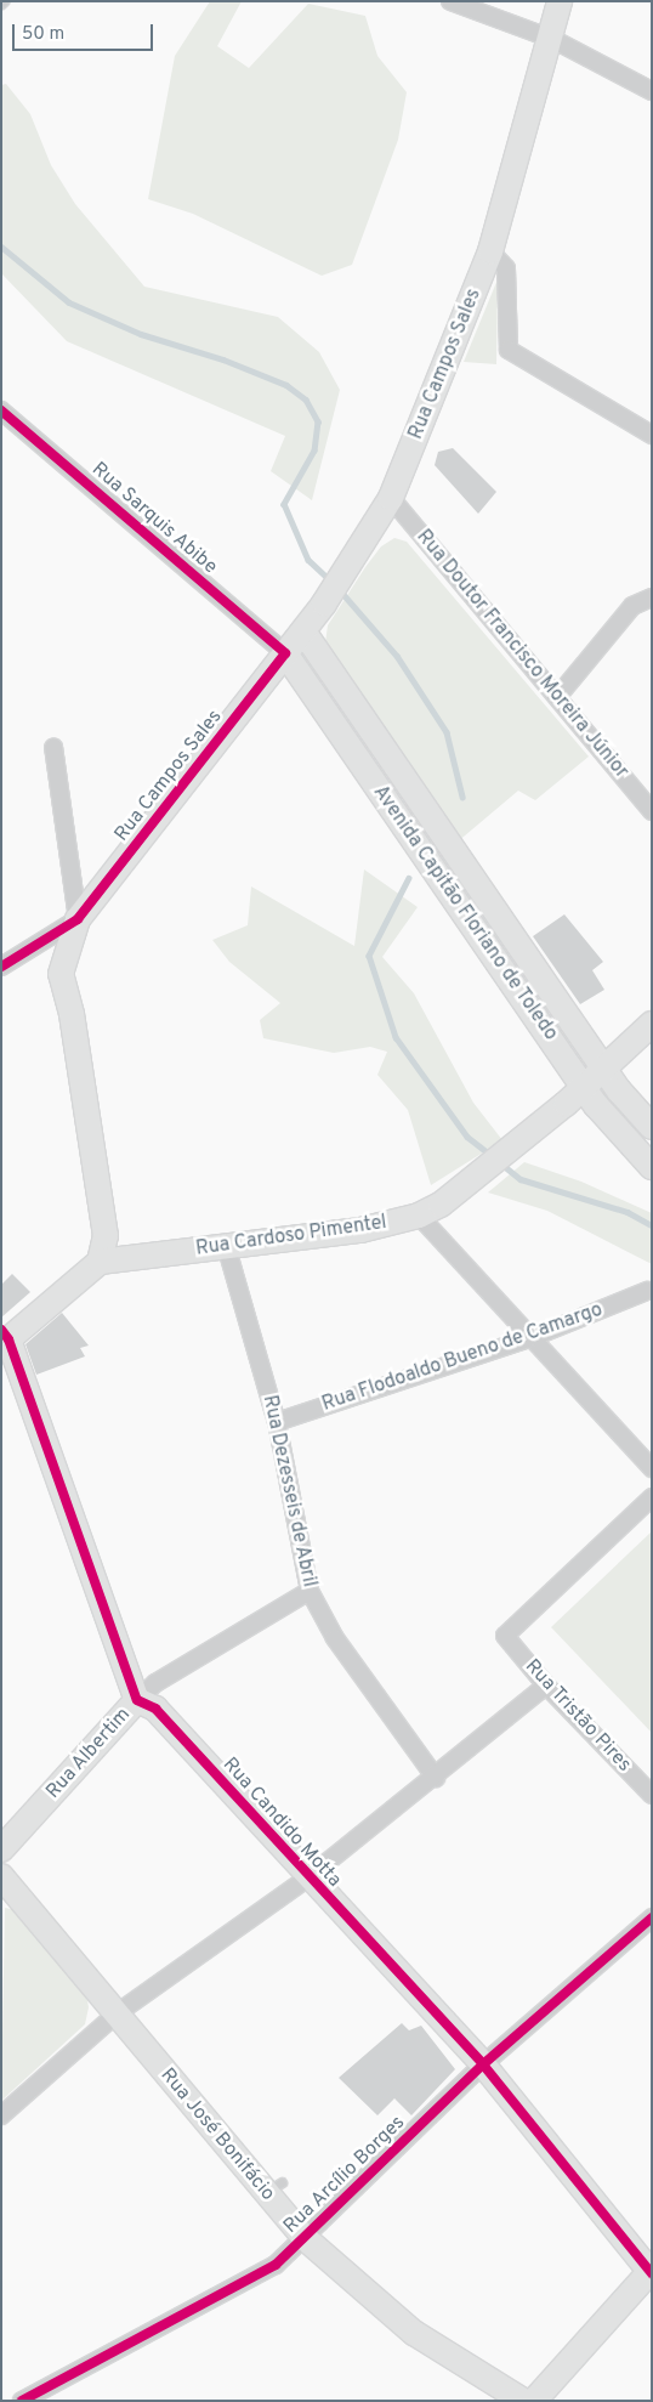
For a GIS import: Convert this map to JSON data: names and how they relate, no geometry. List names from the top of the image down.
{
  "streets": {
    "street": [
      "Rua Campos Sales",
      "Rua Sarquis Abibe",
      "Rua Doutor Francisco Moreira Júnior",
      "Avenida Capitão Floriano de Toledo",
      "Rua Cardoso Pimentel",
      "Rua Flodoaldo Bueno de Camargo",
      "Rua Dezesseis de Abril",
      "Rua Tristão Pires",
      "Rua Albertim",
      "Rua Candido Motta",
      "Rua José Bonifácio",
      "Rua Arcílio Borges"
    ]
  },
  "crossings": [
    ["Rua Campos Sales", "Rua Sarquis Abibe"],
    ["Rua Campos Sales", "Rua Doutor Francisco Moreira Júnior"],
    ["Rua Campos Sales", "Avenida Capitão Floriano de Toledo"],
    ["Rua Sarquis Abibe", "Avenida Capitão Floriano de Toledo"],
    ["Avenida Capitão Floriano de Toledo", "Rua Cardoso Pimentel"],
    ["Rua Cardoso Pimentel", "Rua Dezesseis de Abril"],
    ["Rua Flodoaldo Bueno de Camargo", "Rua Dezesseis de Abril"],
    ["Rua Dezesseis de Abril", "Rua Albertim"],
    ["Rua Albertim", "Rua Candido Motta"],
    ["Rua Candido Motta", "Rua Arcílio Borges"],
    ["Rua José Bonifácio", "Rua Arcílio Borges"]
  ],
  "scale_bar": "50 m"
}
